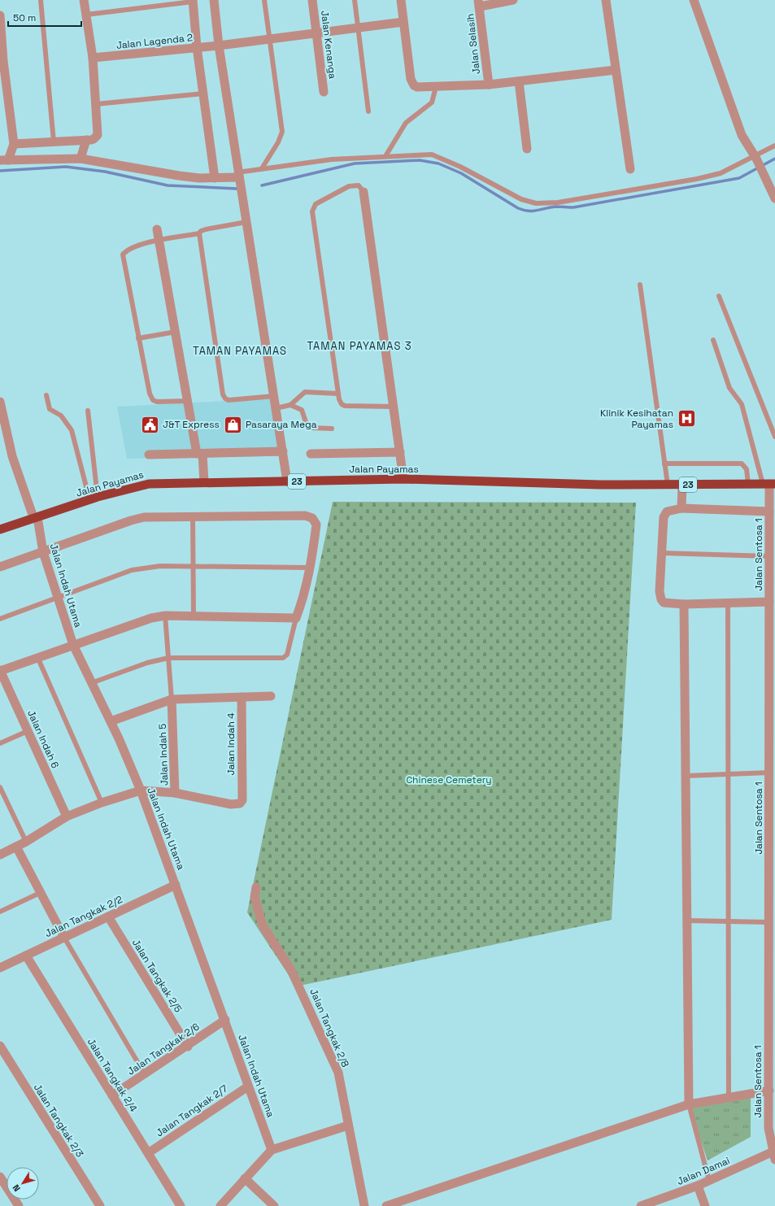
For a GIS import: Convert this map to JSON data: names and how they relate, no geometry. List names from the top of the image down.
{
  "streets": {
    "highway": ["Jalan Payamas", "23"],
    "street": [
      "Jalan Lagenda 2",
      "Jalan Selasih",
      "Jalan Kenanga",
      "Jalan Sentosa 1",
      "Jalan Indah Utama",
      "Jalan Indah 6",
      "Jalan Indah 4",
      "Jalan Indah 5",
      "Jalan Tangkak 2/2",
      "Jalan Tangkak 2/5",
      "Jalan Tangkak 2/8",
      "Jalan Tangkak 2/6",
      "Jalan Tangkak 2/4",
      "Jalan Tangkak 2/7",
      "Jalan Tangkak 2/3",
      "Jalan Damai"
    ]
  },
  "crossings": [
    ["Jalan Lagenda 2", "Jalan Kenanga"],
    ["Jalan Payamas", "Jalan Sentosa 1"],
    ["Jalan Payamas", "Jalan Indah Utama"],
    ["Jalan Sentosa 1", "Jalan Damai"],
    ["Jalan Indah Utama", "Jalan Indah 5"],
    ["Jalan Indah Utama", "Jalan Tangkak 2/2"],
    ["Jalan Indah Utama", "Jalan Tangkak 2/6"],
    ["Jalan Indah Utama", "Jalan Tangkak 2/7"],
    ["Jalan Indah 4", "Jalan Indah 5"],
    ["Jalan Tangkak 2/2", "Jalan Tangkak 2/5"],
    ["Jalan Tangkak 2/2", "Jalan Tangkak 2/4"],
    ["Jalan Tangkak 2/5", "Jalan Tangkak 2/6"],
    ["Jalan Tangkak 2/6", "Jalan Tangkak 2/4"],
    ["Jalan Tangkak 2/4", "Jalan Tangkak 2/7"]
  ],
  "districts": ["TAMAN PAYAMAS 3", "TAMAN PAYAMAS"],
  "parks": ["Chinese Cemetery"],
  "places": {
    "hospital": ["Klinik Kesihatan Payamas"],
    "public building": ["J&T Express"],
    "shop": ["Pasaraya Mega"]
  },
  "scale_bar": "50 m",
  "north": "bottom left"
}
